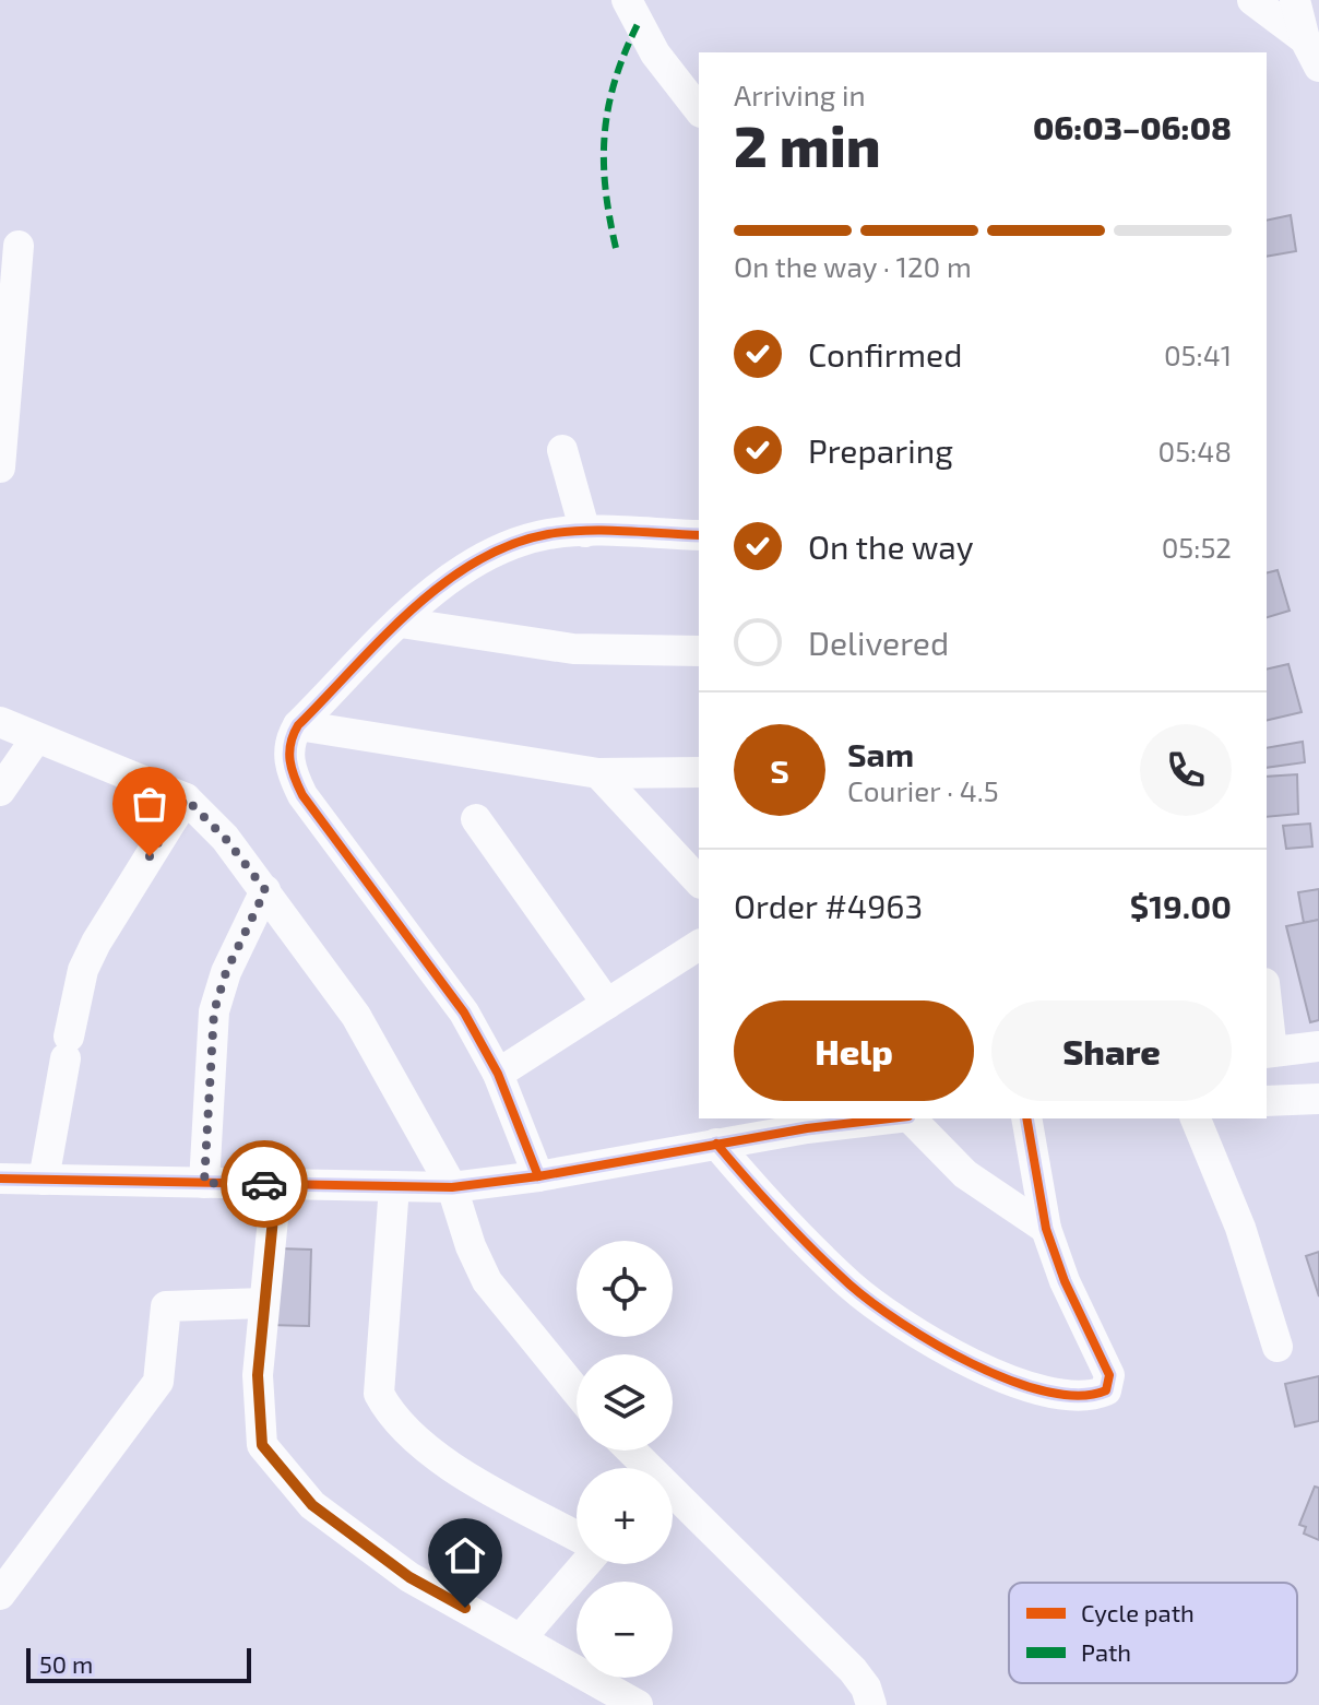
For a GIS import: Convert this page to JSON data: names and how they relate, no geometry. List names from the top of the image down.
{
  "legend": ["Cycle path", "Path"],
  "scale_bar": "50 m",
  "page": {
    "heading": ["2 min", "Arriving in", "06:03–06:08"],
    "panel": [
      "Sam",
      "Courier · 4.5",
      "Order #4963",
      "$19.00"
    ],
    "bar": "On the way · 120 m",
    "list": [
      ["Confirmed", "05:41"],
      ["Preparing", "05:48"],
      ["On the way", "05:52"],
      "Delivered"
    ],
    "round": "S",
    "buttons": ["Help", "Share"],
    "map_buttons": ["+", "−"],
    "scale": "50 m"
  }
}
